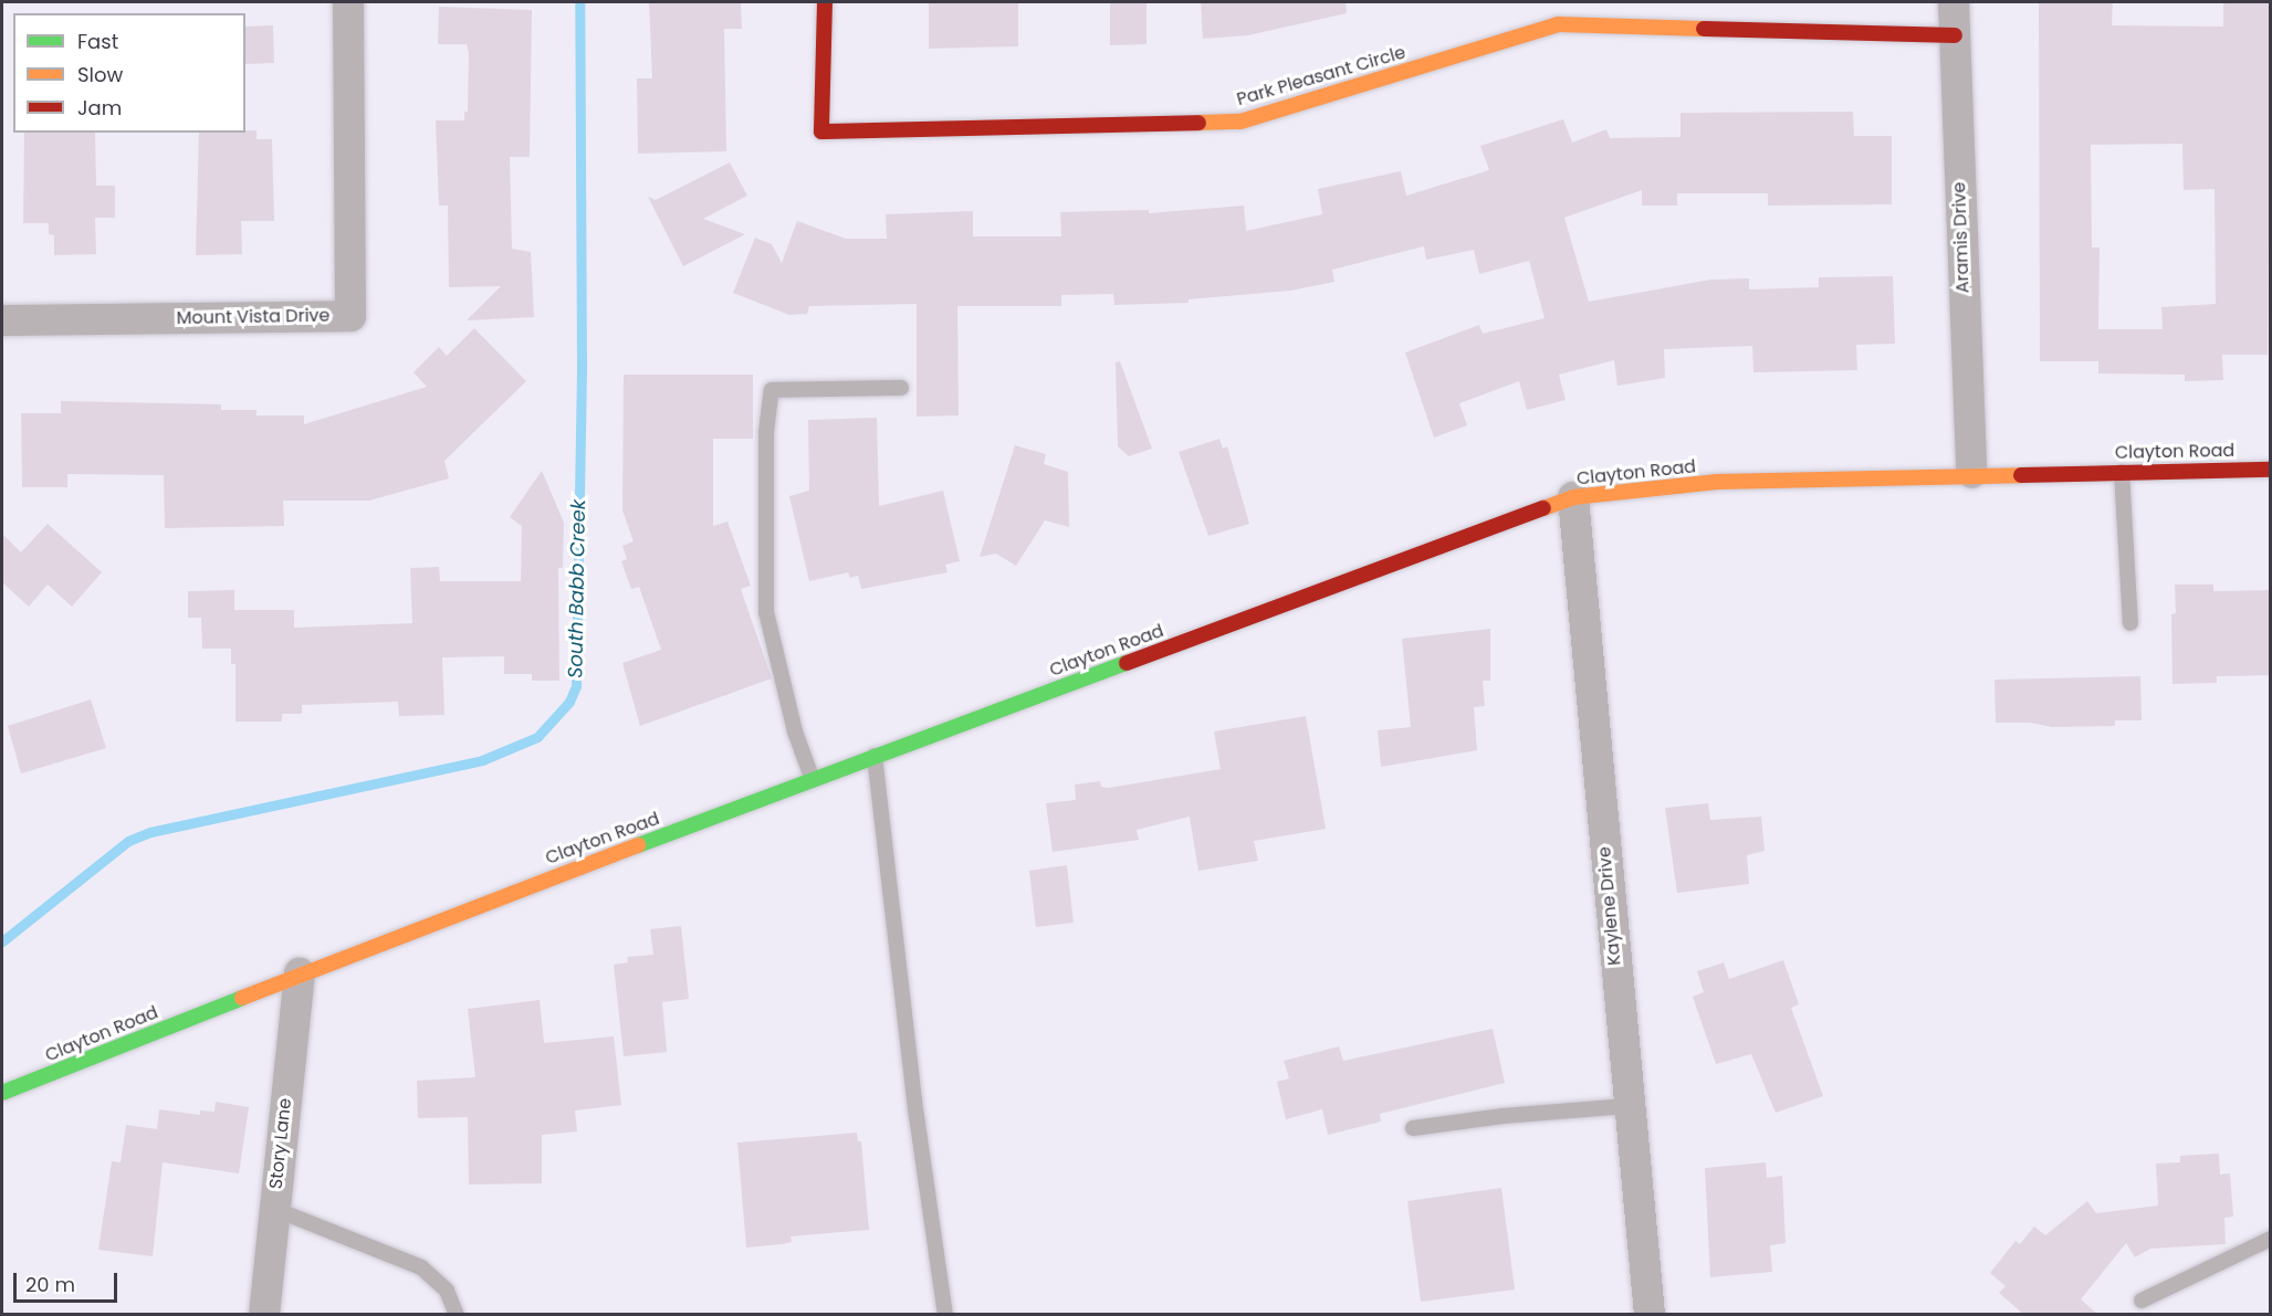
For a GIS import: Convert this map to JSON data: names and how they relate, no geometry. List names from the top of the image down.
{
  "streets": {
    "street": [
      "Park Pleasant Circle",
      "Aramis Drive",
      "Mount Vista Drive",
      "Clayton Road",
      "Kaylene Drive",
      "Story Lane"
    ]
  },
  "crossings": [
    ["Park Pleasant Circle", "Aramis Drive"],
    ["Aramis Drive", "Clayton Road"],
    ["Clayton Road", "Kaylene Drive"],
    ["Clayton Road", "Story Lane"]
  ],
  "water": ["South Babb Creek"],
  "legend": ["Fast", "Slow", "Jam"],
  "scale_bar": "20 m"
}
